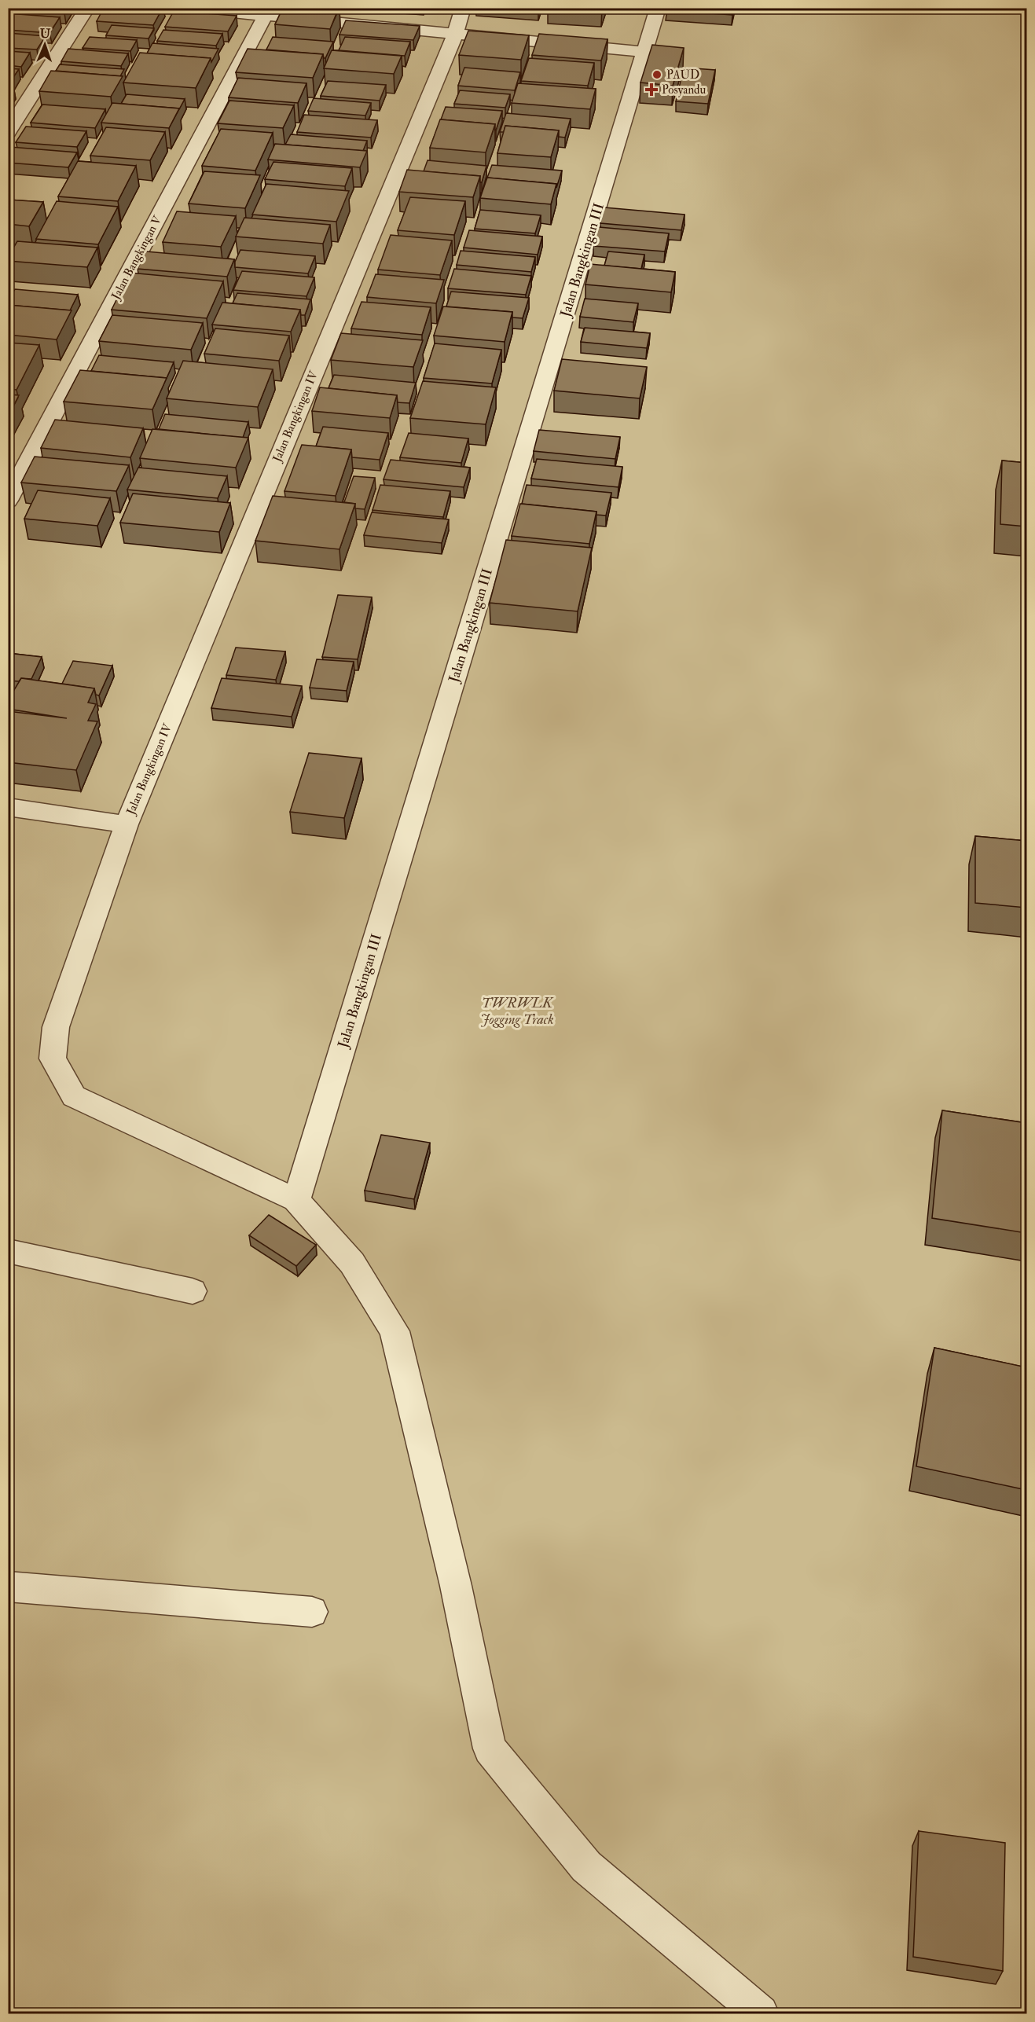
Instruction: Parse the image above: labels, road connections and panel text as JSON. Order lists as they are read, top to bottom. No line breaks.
{"streets":{"street":["Jalan Bangkingan V","Jalan Bangkingan III","Jalan Bangkingan IV"]},"crossings":[["Jalan Bangkingan III","Jalan Bangkingan IV"]],"parks":["TWRWLK Jogging Track"],"places":{"other":["PAUD"],"health":["Posyandu"]},"north":"top"}
